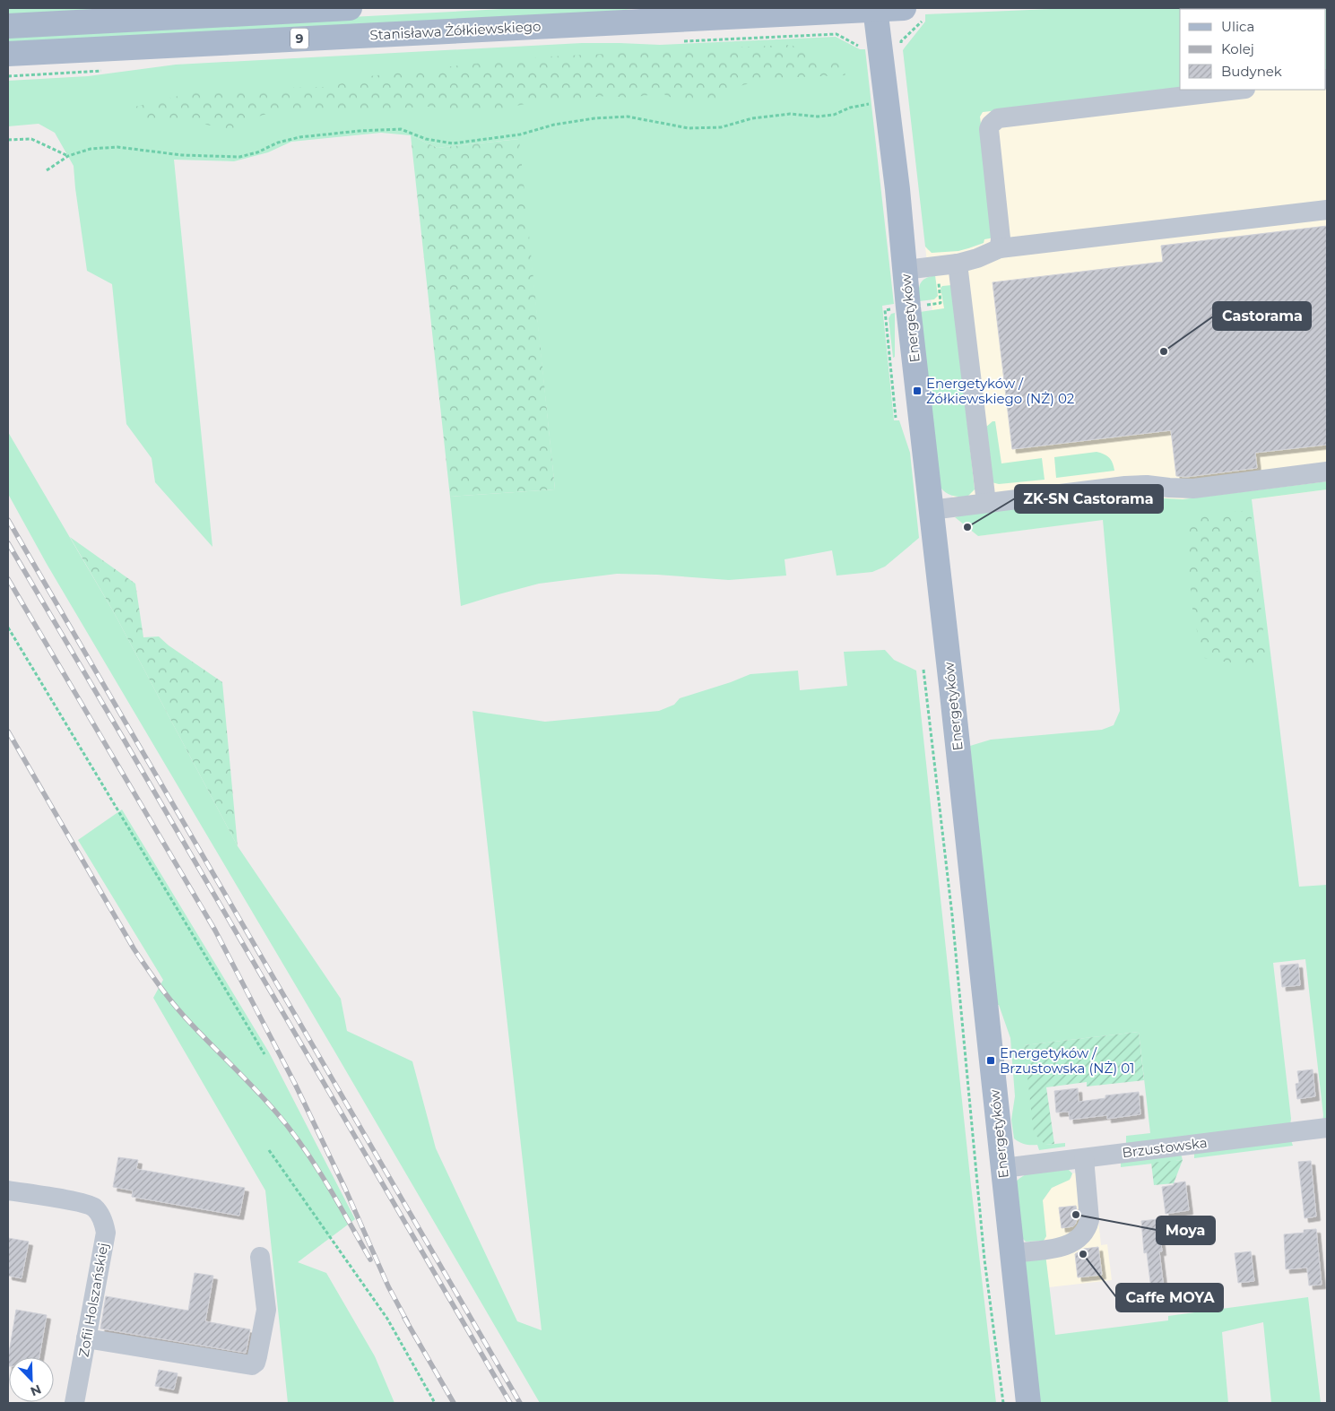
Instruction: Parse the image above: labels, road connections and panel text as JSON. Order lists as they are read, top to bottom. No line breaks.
{"streets":{"main road":["Stanisława Żółkiewskiego","9","Energetyków"],"street":["Brzustowska","Zofii Holszańskiej"]},"crossings":[["Stanisława Żółkiewskiego","Energetyków"],["Energetyków","Brzustowska"]],"places":{"other":["Castorama","ZK-SN Castorama","Moya","Caffe MOYA"],"transit":["Energetyków / Żółkiewskiego (NŻ) 02","Energetyków / Brzustowska (NŻ) 01"]},"legend":["Ulica","Kolej","Budynek"],"north":"bottom right"}
